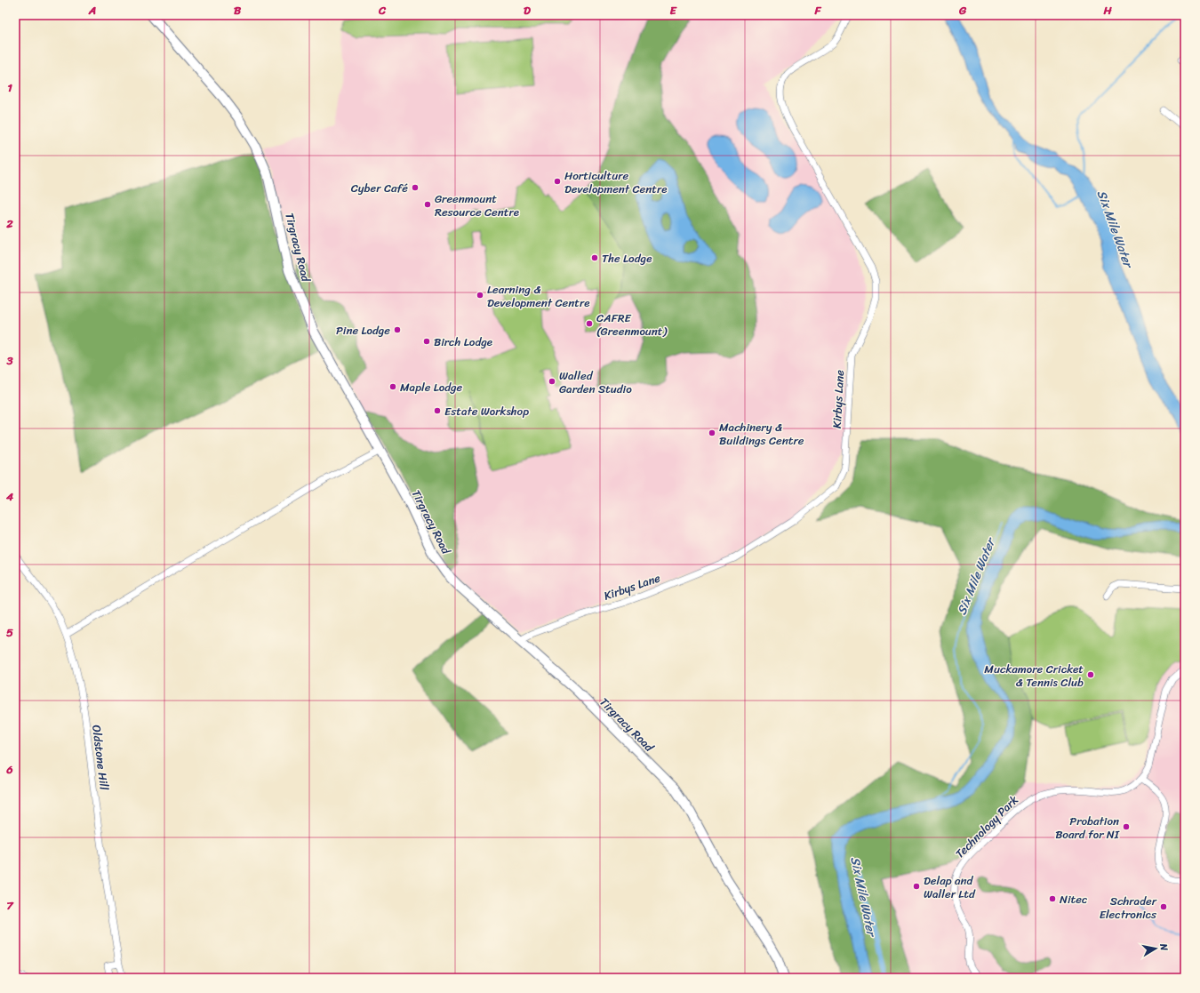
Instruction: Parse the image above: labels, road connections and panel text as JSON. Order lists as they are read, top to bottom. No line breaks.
{"streets":{"street":["Tirgracy Road","Kirbys Lane","Oldstone Hill","Technology Park"]},"crossings":[["Tirgracy Road","Kirbys Lane"]],"water":["Six Mile Water"],"places":["Horticulture Development Centre","Cyber Café","Greenmount Resource Centre","The Lodge","Learning & Development Centre","CAFRE (Greenmount)","Pine Lodge","Birch Lodge","Walled Garden Studio","Maple Lodge","Estate Workshop","Machinery & Buildings Centre","Muckamore Cricket & Tennis Club","Probation Board for NI","Delap and Waller Ltd","Nitec","Schrader Electronics"],"north":"right","grid":{"columns":["A","B","C","D","E","F","G","H"],"rows":["1","2","3","4","5","6","7"]}}
